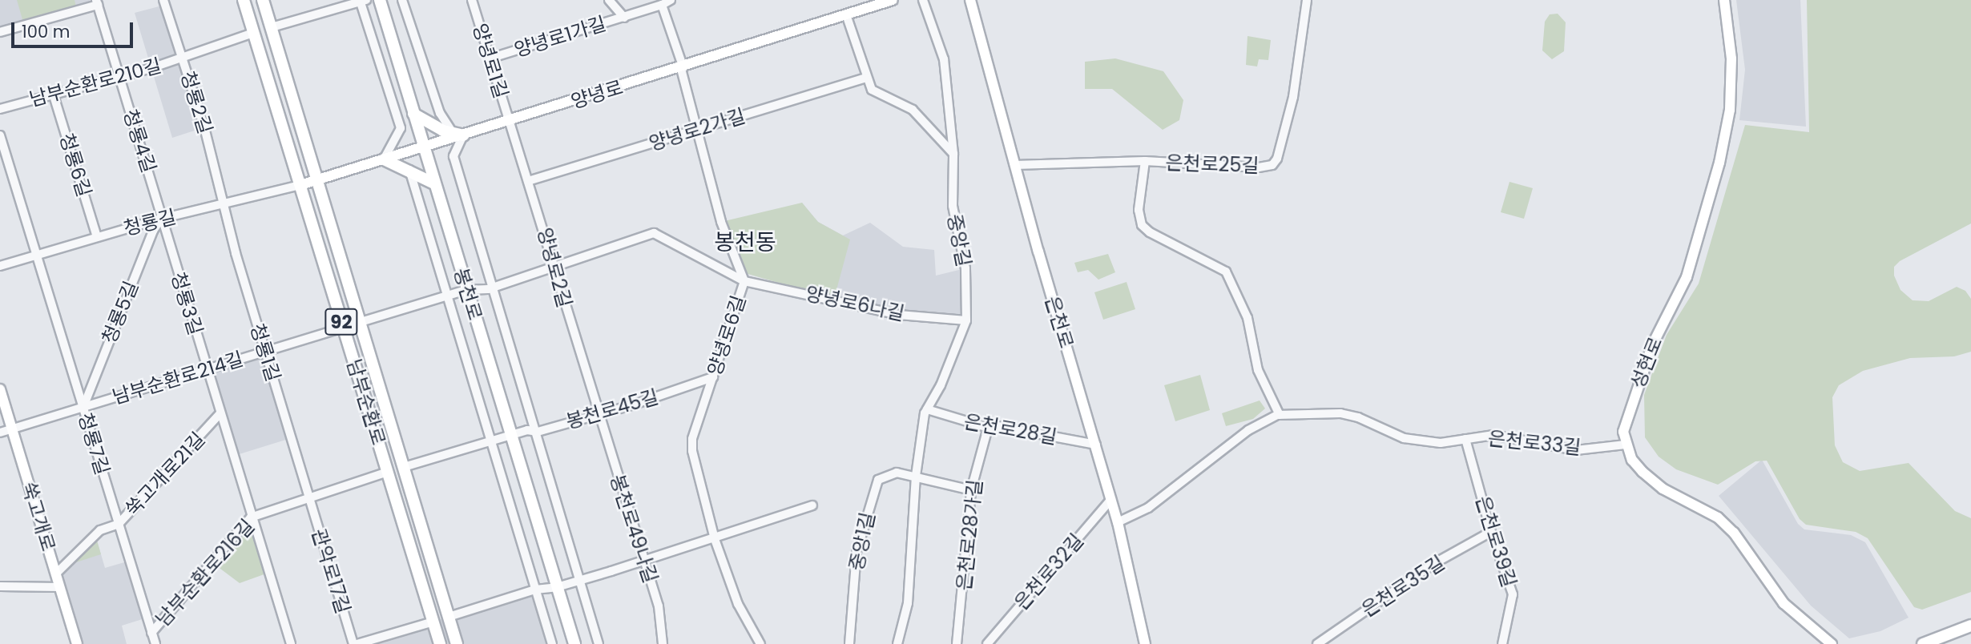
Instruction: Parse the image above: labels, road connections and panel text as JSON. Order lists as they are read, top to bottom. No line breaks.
{"streets":{"main road":["양녕로","봉천로","92","은천로","성현로","남부순환로","쑥고개로"],"street":["양녕로1가길","양녕로1길","남부순환로210길","청룡2길","양녕로2가길","청룡4길","은천로25길","청룡6길","청룡길","중앙길","양녕로2길","청룡3길","양녕로6나길","청룡5길","양녕로6길","청룡1길","남부순환로214길","봉천로45길","은천로28길","은천로33길","청룡7길","쑥고개로21길","봉천로49나길","은천로28가길","중앙1길","은천로39길","관악로17길","은천로32길","남부순환로216길","은천로35길"]},"crossings":[["양녕로1가길","양녕로1길"],["양녕로1가길","양녕로6길"],["양녕로1길","양녕로"],["양녕로1길","양녕로2길"],["남부순환로210길","청룡2길"],["남부순환로210길","청룡4길"],["남부순환로210길","청룡6길"],["남부순환로210길","남부순환로"],["양녕로","청룡길"],["양녕로","양녕로2길"],["양녕로","봉천로"],["양녕로","양녕로6길"],["양녕로","남부순환로"],["청룡2길","청룡길"],["청룡2길","청룡1길"],["양녕로2가길","양녕로2길"],["양녕로2가길","양녕로6길"],["청룡4길","청룡길"],["청룡4길","청룡3길"],["청룡4길","청룡5길"],["은천로25길","은천로"],["청룡6길","청룡길"],["청룡길","청룡3길"],["청룡길","청룡5길"],["청룡길","청룡1길"],["청룡길","남부순환로"],["청룡길","청룡7길"],["중앙길","양녕로6나길"],["중앙길","은천로28길"],["중앙길","중앙1길"],["양녕로2길","양녕로6나길"],["양녕로2길","봉천로45길"],["양녕로2길","봉천로49나길"],["봉천로","양녕로6나길"],["봉천로","남부순환로"],["봉천로","봉천로45길"],["청룡3길","청룡5길"],["청룡3길","남부순환로214길"],["청룡3길","쑥고개로21길"],["청룡3길","남부순환로216길"],["양녕로6나길","양녕로6길"],["청룡5길","남부순환로214길"],["청룡5길","청룡7길"],["은천로","은천로28길"],["은천로","은천로32길"],["양녕로6길","봉천로45길"],["청룡1길","남부순환로214길"],["청룡1길","관악로17길"],["청룡1길","남부순환로216길"],["성현로","은천로33길"],["남부순환로214길","남부순환로"],["남부순환로214길","청룡7길"],["남부순환로214길","쑥고개로"],["남부순환로","봉천로45길"],["남부순환로","남부순환로216길"],["봉천로45길","봉천로49나길"],["은천로28길","은천로28가길"],["은천로33길","은천로39길"],["청룡7길","쑥고개로21길"],["청룡7길","남부순환로216길"],["쑥고개로21길","쑥고개로"],["은천로39길","은천로35길"],["관악로17길","남부순환로216길"]],"districts":["봉천동"],"scale_bar":"100 m"}
